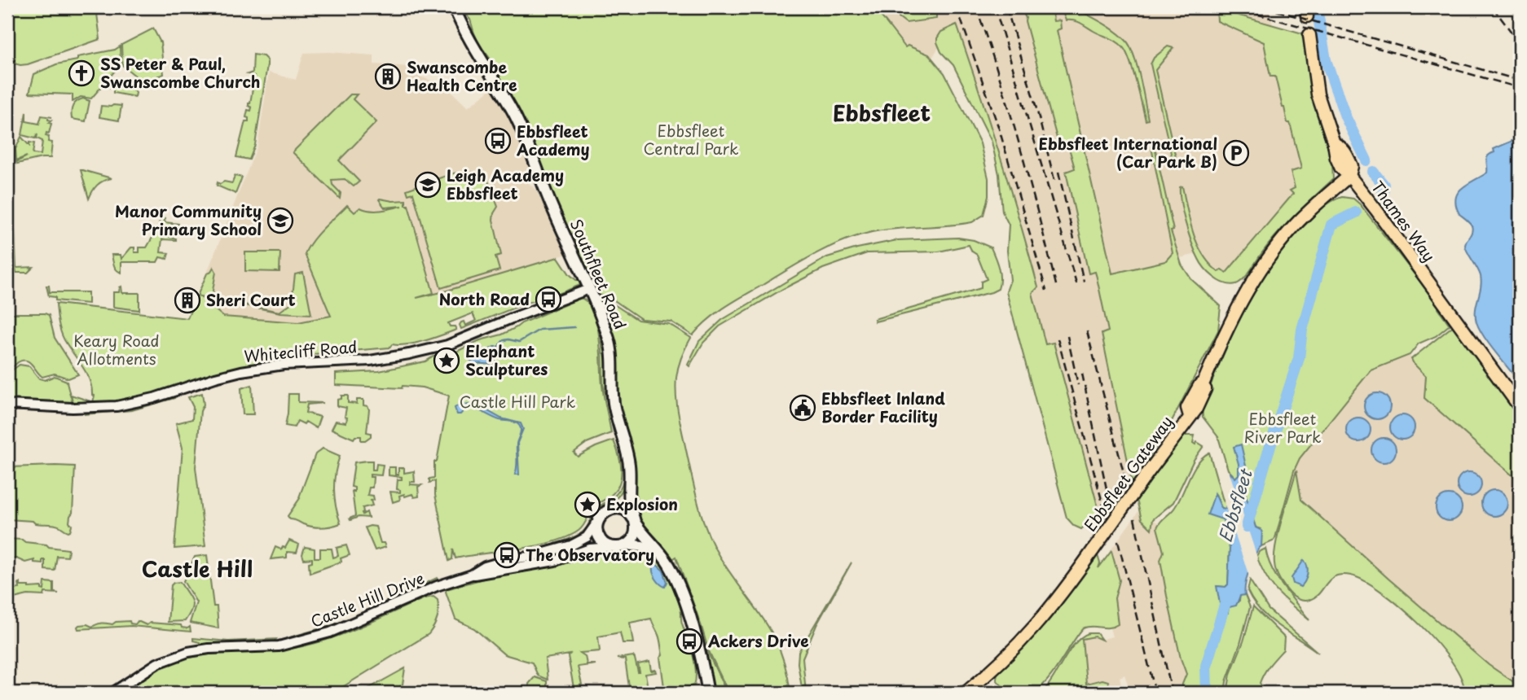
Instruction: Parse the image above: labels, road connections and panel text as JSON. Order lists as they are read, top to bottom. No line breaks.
{"streets":{"main road":["Thames Way","Southfleet Road","Ebbsfleet Gateway"],"street":["Whitecliff Road","Castle Hill Drive"]},"crossings":[["Thames Way","Ebbsfleet Gateway"],["Southfleet Road","Whitecliff Road"],["Southfleet Road","Castle Hill Drive"]],"districts":["Ebbsfleet","Castle Hill"],"water":["Ebbsfleet"],"parks":["Ebbsfleet Central Park","Keary Road Allotments","Castle Hill Park","Ebbsfleet River Park"],"places":{"church":["SS Peter & Paul, Swanscombe Church"],"building":["Swanscombe Health Centre","Sheri Court"],"bus stop":["Ebbsfleet Academy","North Road","The Observatory","Ackers Drive"],"parking":["Ebbsfleet International (Car Park B)"],"school or university":["Leigh Academy Ebbsfleet","Manor Community Primary School"],"place":["Elephant Sculptures","Explosion"],"public building":["Ebbsfleet Inland Border Facility"]}}
